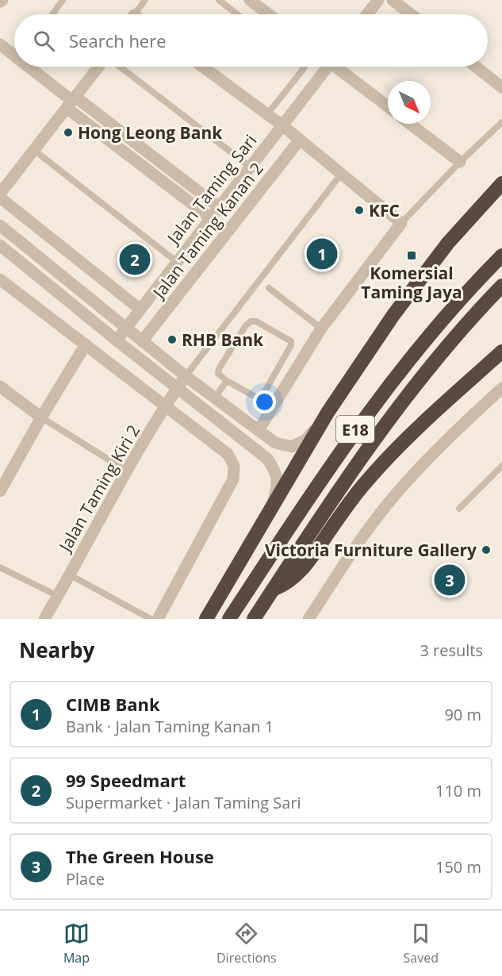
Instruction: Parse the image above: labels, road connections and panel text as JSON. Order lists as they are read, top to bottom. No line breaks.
{"streets":{"highway":["E18"],"street":["Jalan Taming Sari","Jalan Taming Kanan 2","Jalan Taming Kiri 2"]},"places":{"other":["Hong Leong Bank","KFC","RHB Bank","Victoria Furniture Gallery"],"transit":["Komersial Taming Jaya"]},"north":"bottom right","page":{"search":"Search here","pins":["1","2","3"],"heading":["Nearby","3 results"],"list":[{"mark":"1","name":"CIMB Bank","note":"Bank · Jalan Taming Kanan 1","value":"90 m"},{"mark":"2","name":"99 Speedmart","note":"Supermarket · Jalan Taming Sari","value":"110 m"},{"mark":"3","name":"The Green House","note":"Place","value":"150 m"}],"nav":["Map","Directions","Saved"]}}
